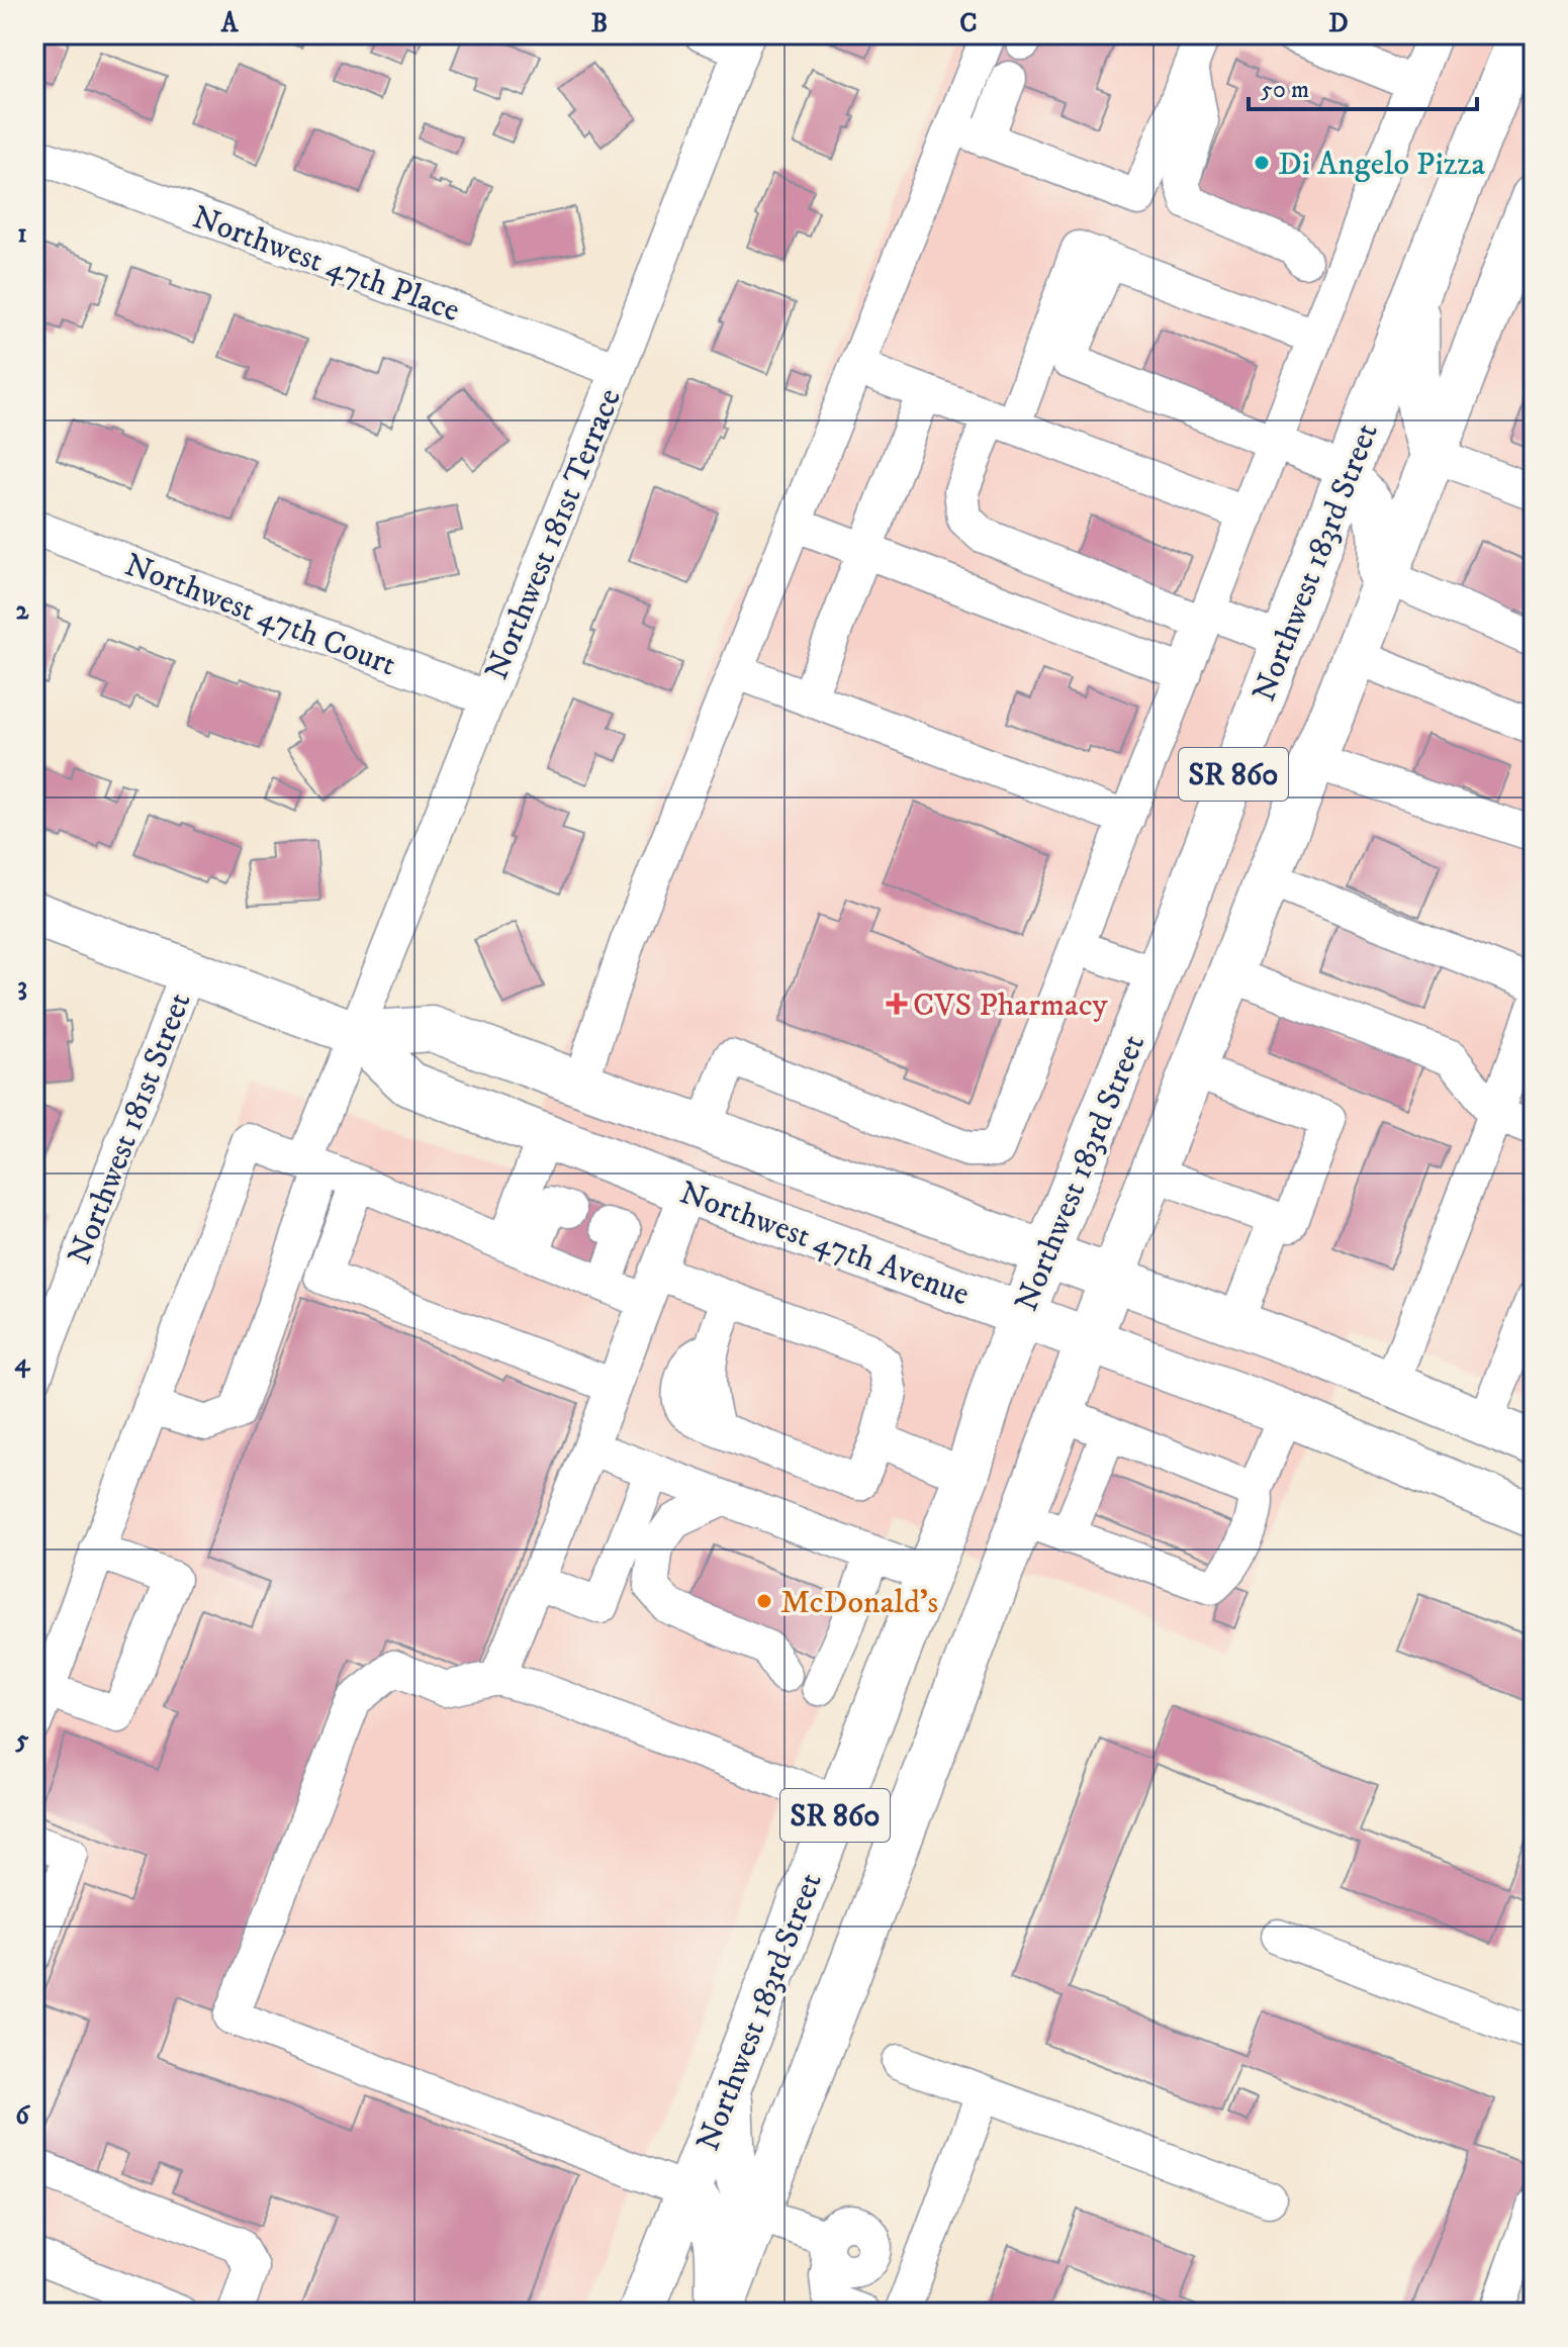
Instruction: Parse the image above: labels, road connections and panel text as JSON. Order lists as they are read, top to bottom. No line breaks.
{"streets":{"main road":["Northwest 183rd Street","SR 860","Northwest 47th Avenue"],"street":["Northwest 47th Place","Northwest 181st Terrace","Northwest 47th Court","Northwest 181st Street"]},"crossings":[["Northwest 47th Place","Northwest 181st Terrace"],["Northwest 181st Terrace","Northwest 47th Court"],["Northwest 181st Terrace","Northwest 47th Avenue"],["Northwest 183rd Street","Northwest 47th Avenue"],["Northwest 181st Street","Northwest 47th Avenue"]],"places":{"other":["Di Angelo Pizza","McDonald's"],"health":["CVS Pharmacy"]},"scale_bar":"50 m","grid":{"columns":["A","B","C","D"],"rows":["1","2","3","4","5","6"]}}
